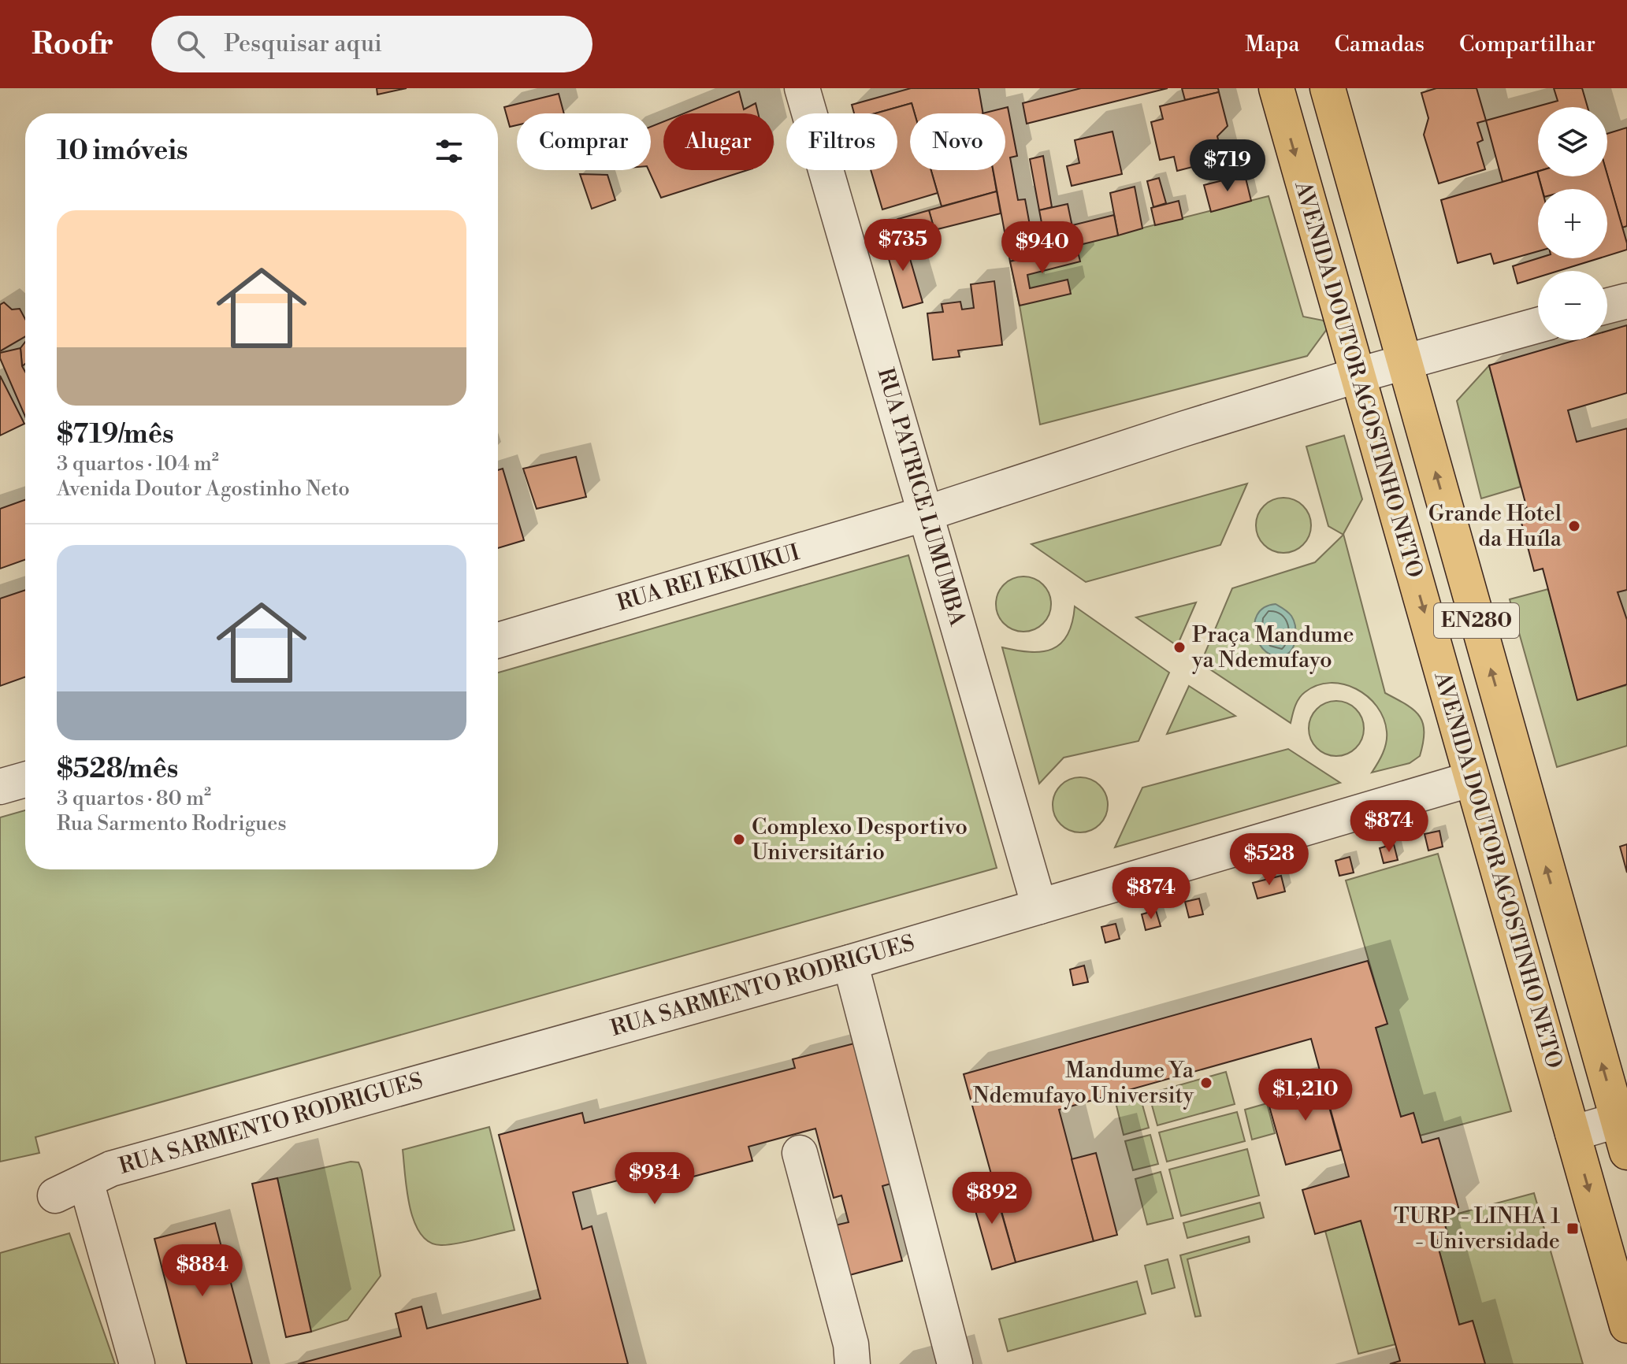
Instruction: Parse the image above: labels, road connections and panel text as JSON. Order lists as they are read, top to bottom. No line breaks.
{"streets":{"main road":["AVENIDA DOUTOR AGOSTINHO NETO","EN280"],"street":["RUA PATRICE LUMUMBA","RUA REI EKUIKUI","RUA SARMENTO RODRIGUES"]},"crossings":[["AVENIDA DOUTOR AGOSTINHO NETO","RUA REI EKUIKUI"],["AVENIDA DOUTOR AGOSTINHO NETO","RUA SARMENTO RODRIGUES"],["RUA PATRICE LUMUMBA","RUA REI EKUIKUI"],["RUA PATRICE LUMUMBA","RUA SARMENTO RODRIGUES"],["RUA REI EKUIKUI","EN280"]],"places":{"other":["Grande Hotel da Huíla","Praça Mandume ya Ndemufayo","Complexo Desportivo Universitário","Mandume Ya Ndemufayo University"],"transit":["TURP - LINHA 1 - Universidade"]},"page":{"header":"Roofr","search":"Pesquisar aqui","nav":["Mapa","Camadas","Compartilhar"],"map_buttons":["+","−"],"chip":["Comprar","Alugar","Filtros","Novo"],"heading":"10 imóveis","price":["$719","$735","$940","$874","$528","$874","$1,210","$934","$892","$884"],"list":[{"name":"$719/mês","note":"3 quartos · 104 m² · Avenida Doutor Agostinho Neto"},{"name":"$528/mês","note":"3 quartos · 80 m² · Rua Sarmento Rodrigues"}]}}
